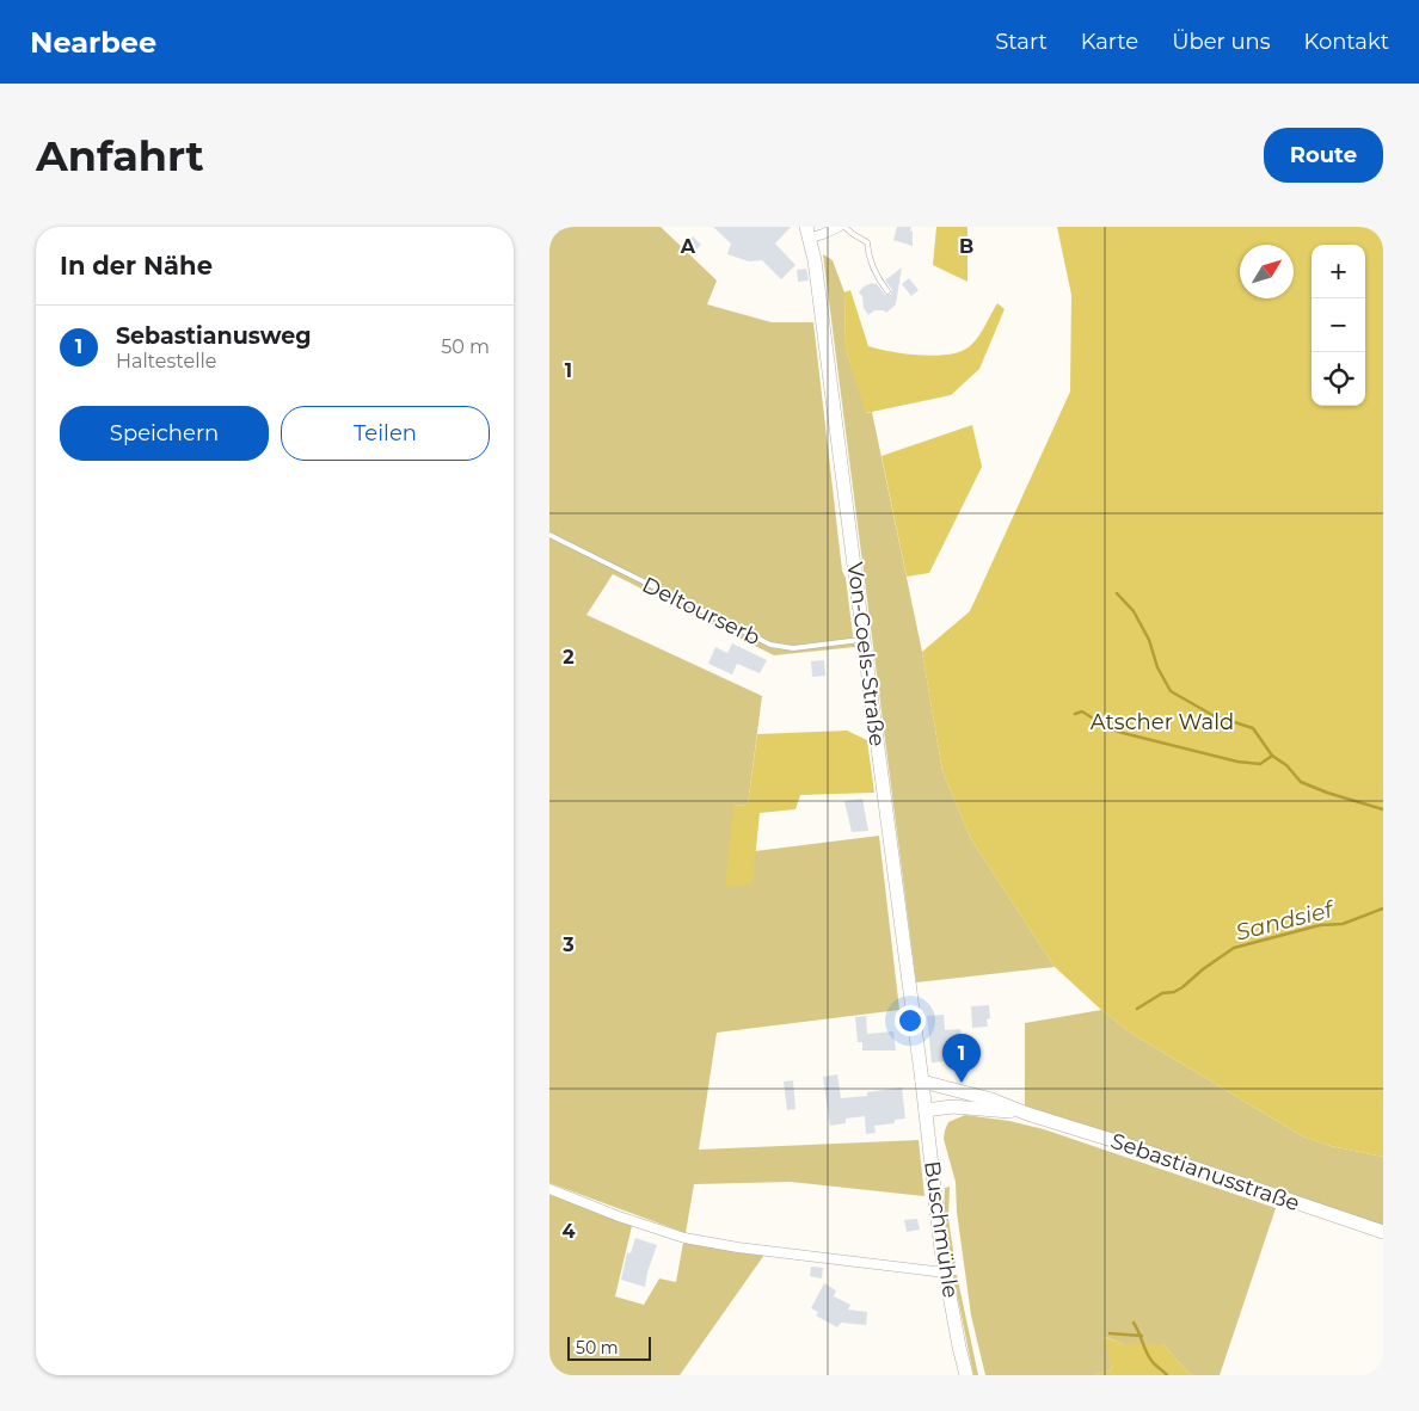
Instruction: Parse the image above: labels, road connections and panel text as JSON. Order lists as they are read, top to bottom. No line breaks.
{"streets":{"main road":["Von-Coels-Straße","Sebastianusstraße","Buschmühle"],"lane":["Deltourserb"]},"crossings":[["Deltourserb","Von-Coels-Straße"],["Von-Coels-Straße","Sebastianusstraße"],["Von-Coels-Straße","Buschmühle"],["Sebastianusstraße","Buschmühle"]],"water":["Sandsief"],"parks":["Atscher Wald"],"scale_bar":"50 m","north":"top right","page":{"header":"Nearbee","nav":["Start","Karte","Über uns","Kontakt"],"buttons":["Route",["Speichern","Teilen"]],"title":"Anfahrt","heading":"In der Nähe","map_buttons":["+","−"],"list":[{"mark":"1","name":"Sebastianusweg","note":"Haltestelle","value":"50 m"}],"pins":"1","scale":"50 m"},"grid":{"columns":["A","B"],"rows":["1","2","3","4"]}}
